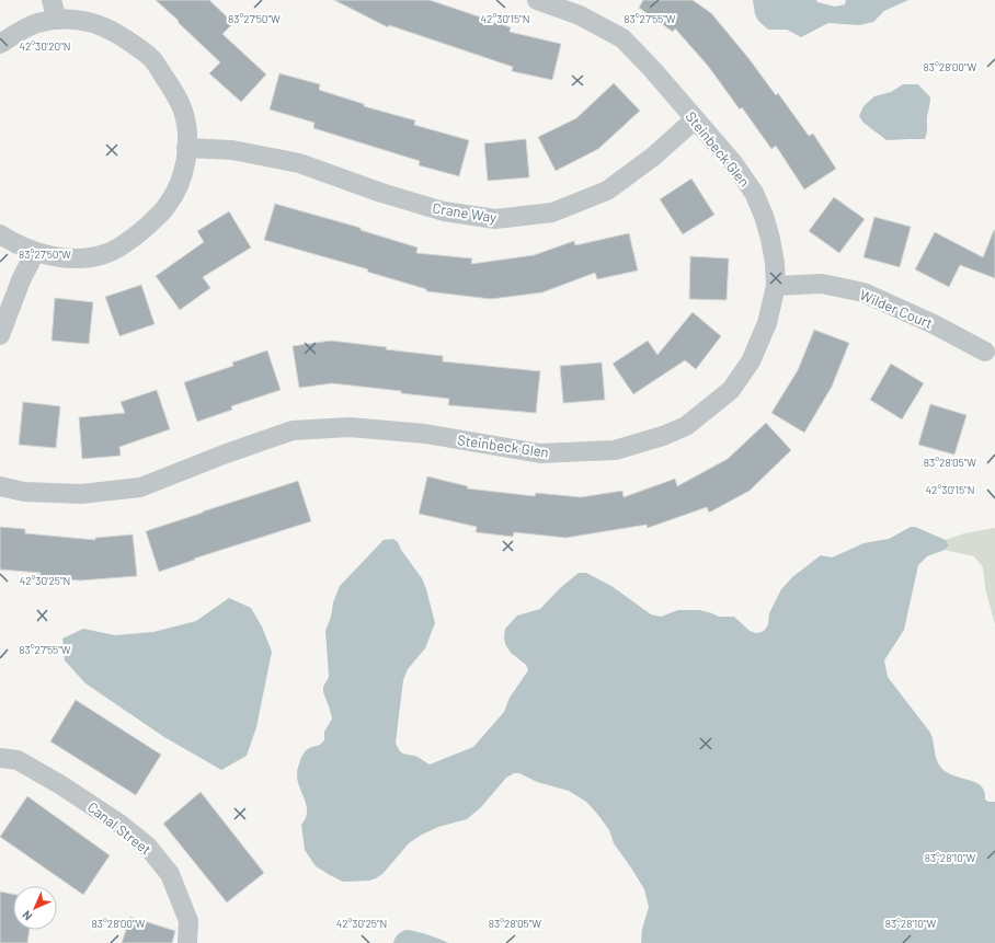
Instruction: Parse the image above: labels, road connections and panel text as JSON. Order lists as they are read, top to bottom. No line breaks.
{"streets":{"street":["Steinbeck Glen","Crane Way","Wilder Court","Canal Street"]},"crossings":[["Steinbeck Glen","Crane Way"],["Steinbeck Glen","Wilder Court"]],"north":"bottom left","coordinates":["83°27'50\"W","42°30'15\"N","83°27'55\"W","42°30'20\"N","83°28'00\"W","83°28'05\"W","42°30'25\"N","83°28'10\"W"]}
